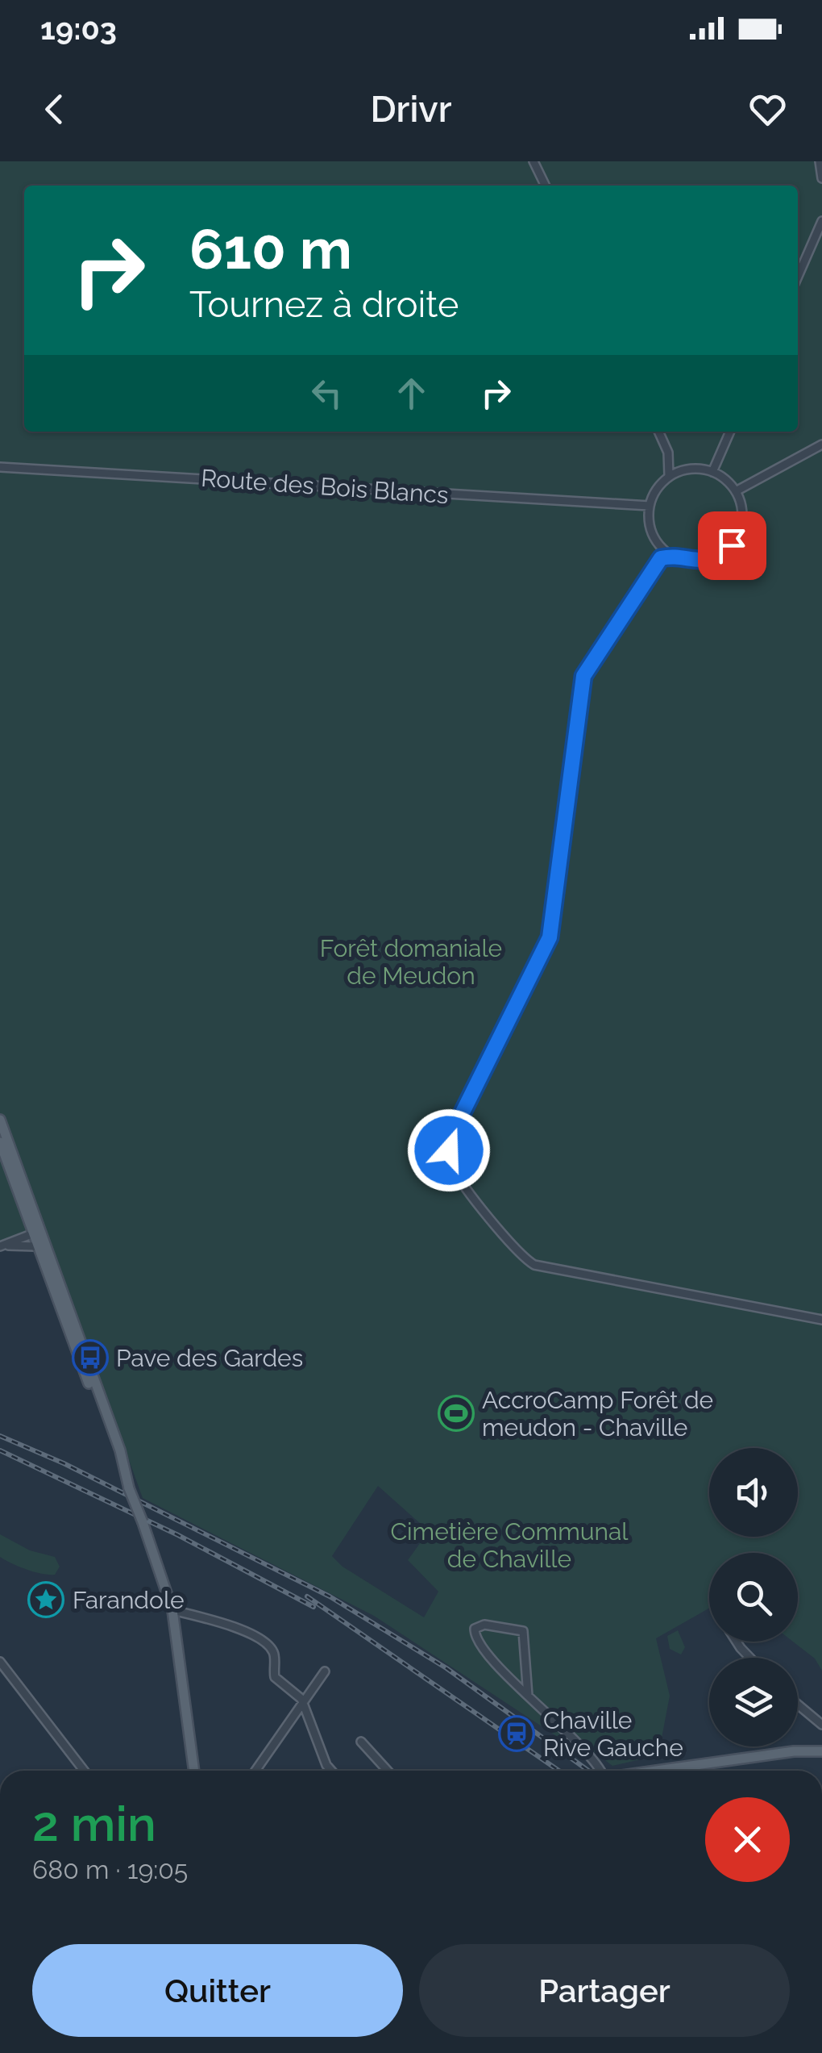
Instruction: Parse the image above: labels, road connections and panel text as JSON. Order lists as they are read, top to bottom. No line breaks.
{"streets":{"street":["Route des Bois Blancs"]},"parks":["Forêt domaniale de Meudon","Cimetière Communal de Chaville"],"places":{"bus stop":["Pave des Gardes"],"sports":["AccroCamp Forêt de meudon - Chaville"],"place":["Farandole"],"station":["Chaville Rive Gauche"]},"page":{"status":"19:03","header":"Drivr","turn":["610 m","Tournez à droite"],"heading":["2 min","680 m · 19:05"],"buttons":["Quitter","Partager"]}}
